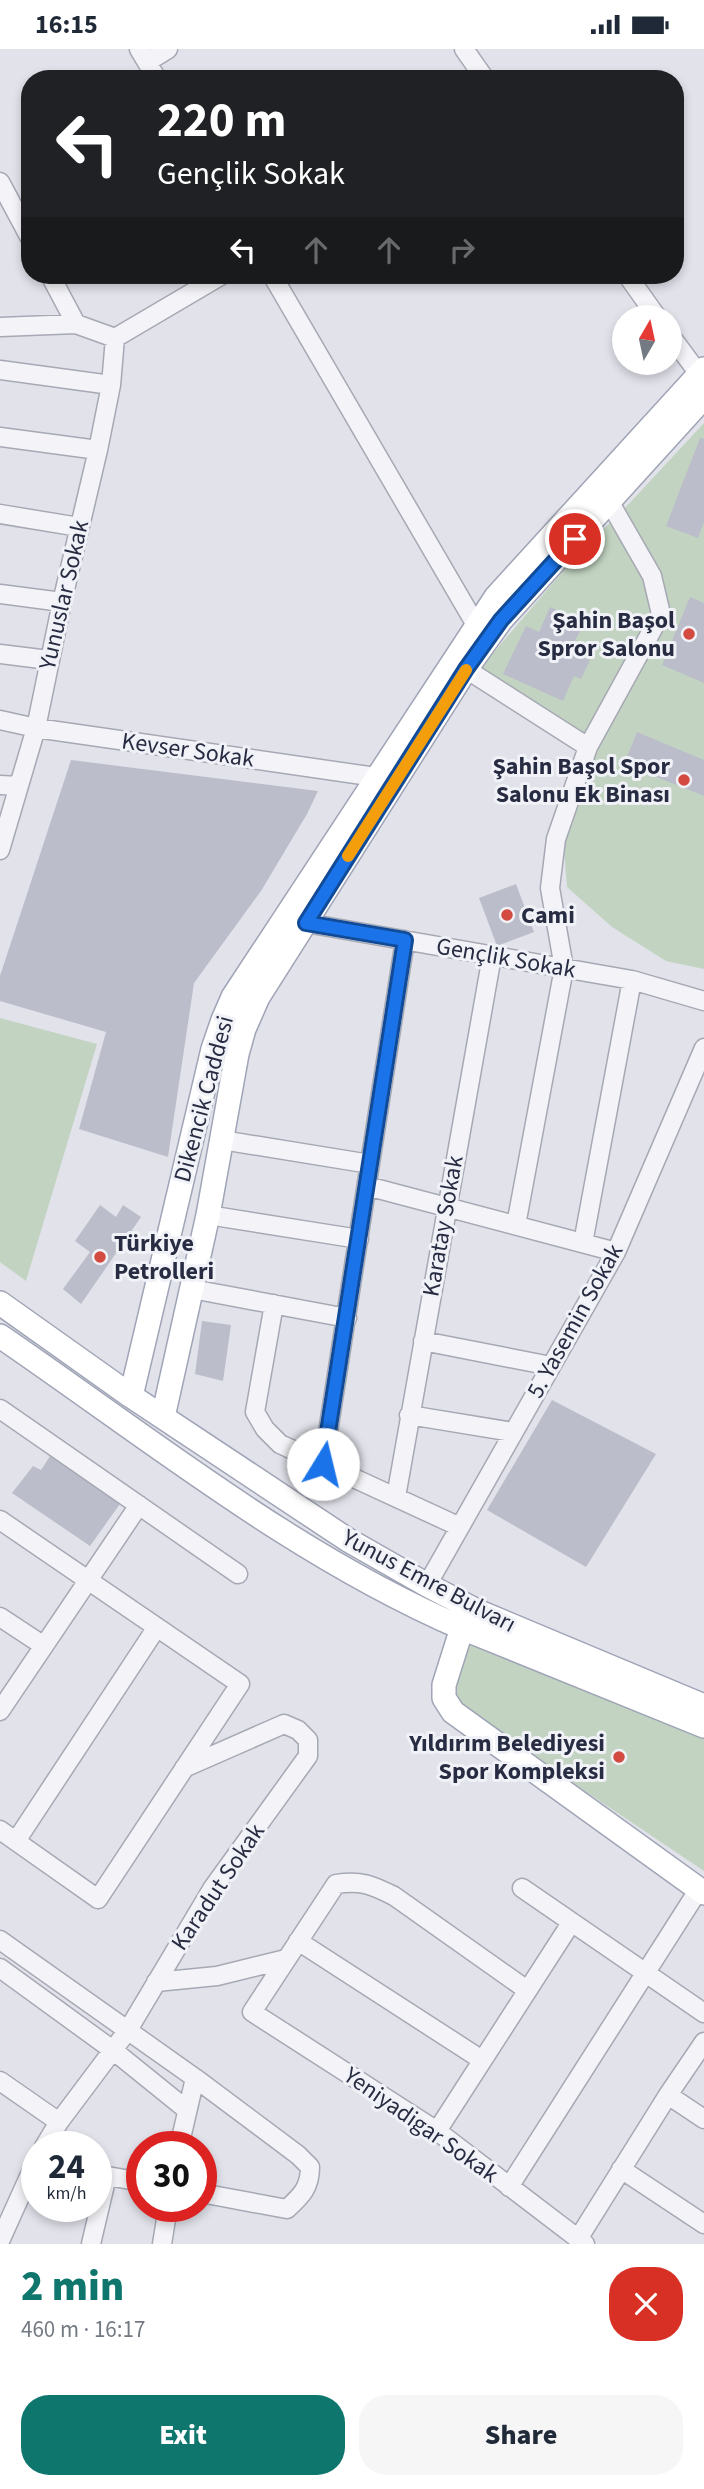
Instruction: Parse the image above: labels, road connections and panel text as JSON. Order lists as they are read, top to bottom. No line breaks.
{"streets":{"main road":["Dikencik Caddesi","Yunus Emre Bulvarı"],"street":["Yunuslar Sokak","Kevser Sokak","Gençlik Sokak","Karatay Sokak","5. Yasemin Sokak","Karadut Sokak","Yeniyadigar Sokak"]},"crossings":[["Yunuslar Sokak","Kevser Sokak"],["Kevser Sokak","Dikencik Caddesi"],["Gençlik Sokak","Dikencik Caddesi"],["Gençlik Sokak","Karatay Sokak"],["Dikencik Caddesi","Yunus Emre Bulvarı"],["5. Yasemin Sokak","Yunus Emre Bulvarı"]],"places":["Şahin Başol Spror Salonu","Şahin Başol Spor Salonu Ek Binası","Cami","Türkiye Petrolleri","Yıldırım Belediyesi Spor Kompleksi"],"north":"top","page":{"status":"16:15","turn":["220 m","Gençlik Sokak"],"speed":"24 km/h","limit":"30","heading":["2 min","460 m · 16:17"],"buttons":["Exit","Share"]}}
